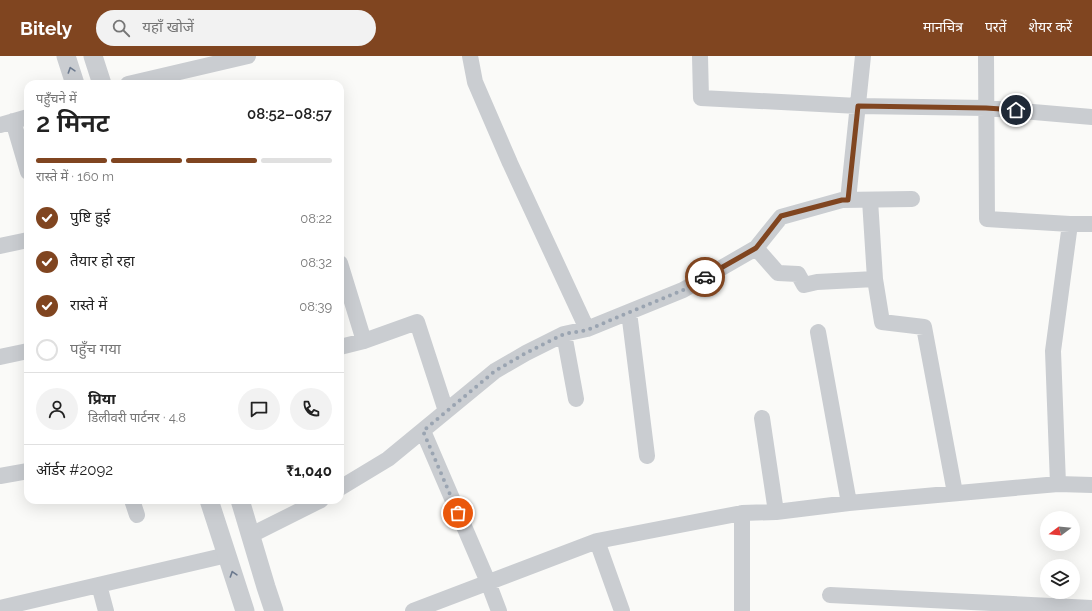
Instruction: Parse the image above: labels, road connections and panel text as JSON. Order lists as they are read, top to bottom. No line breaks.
{"north":"left","page":{"header":"Bitely","search":"यहाँ खोजें","nav":["मानचित्र","परतें","शेयर करें"],"heading":["2 मिनट","पहुँचने में","08:52–08:57"],"panel":["प्रिया","डिलीवरी पार्टनर · 4.8","ऑर्डर #2092","₹1,040"],"bar":"रास्ते में · 160 m","list":[["पुष्टि हुई","08:22"],["तैयार हो रहा","08:32"],["रास्ते में","08:39"],"पहुँच गया"]}}
